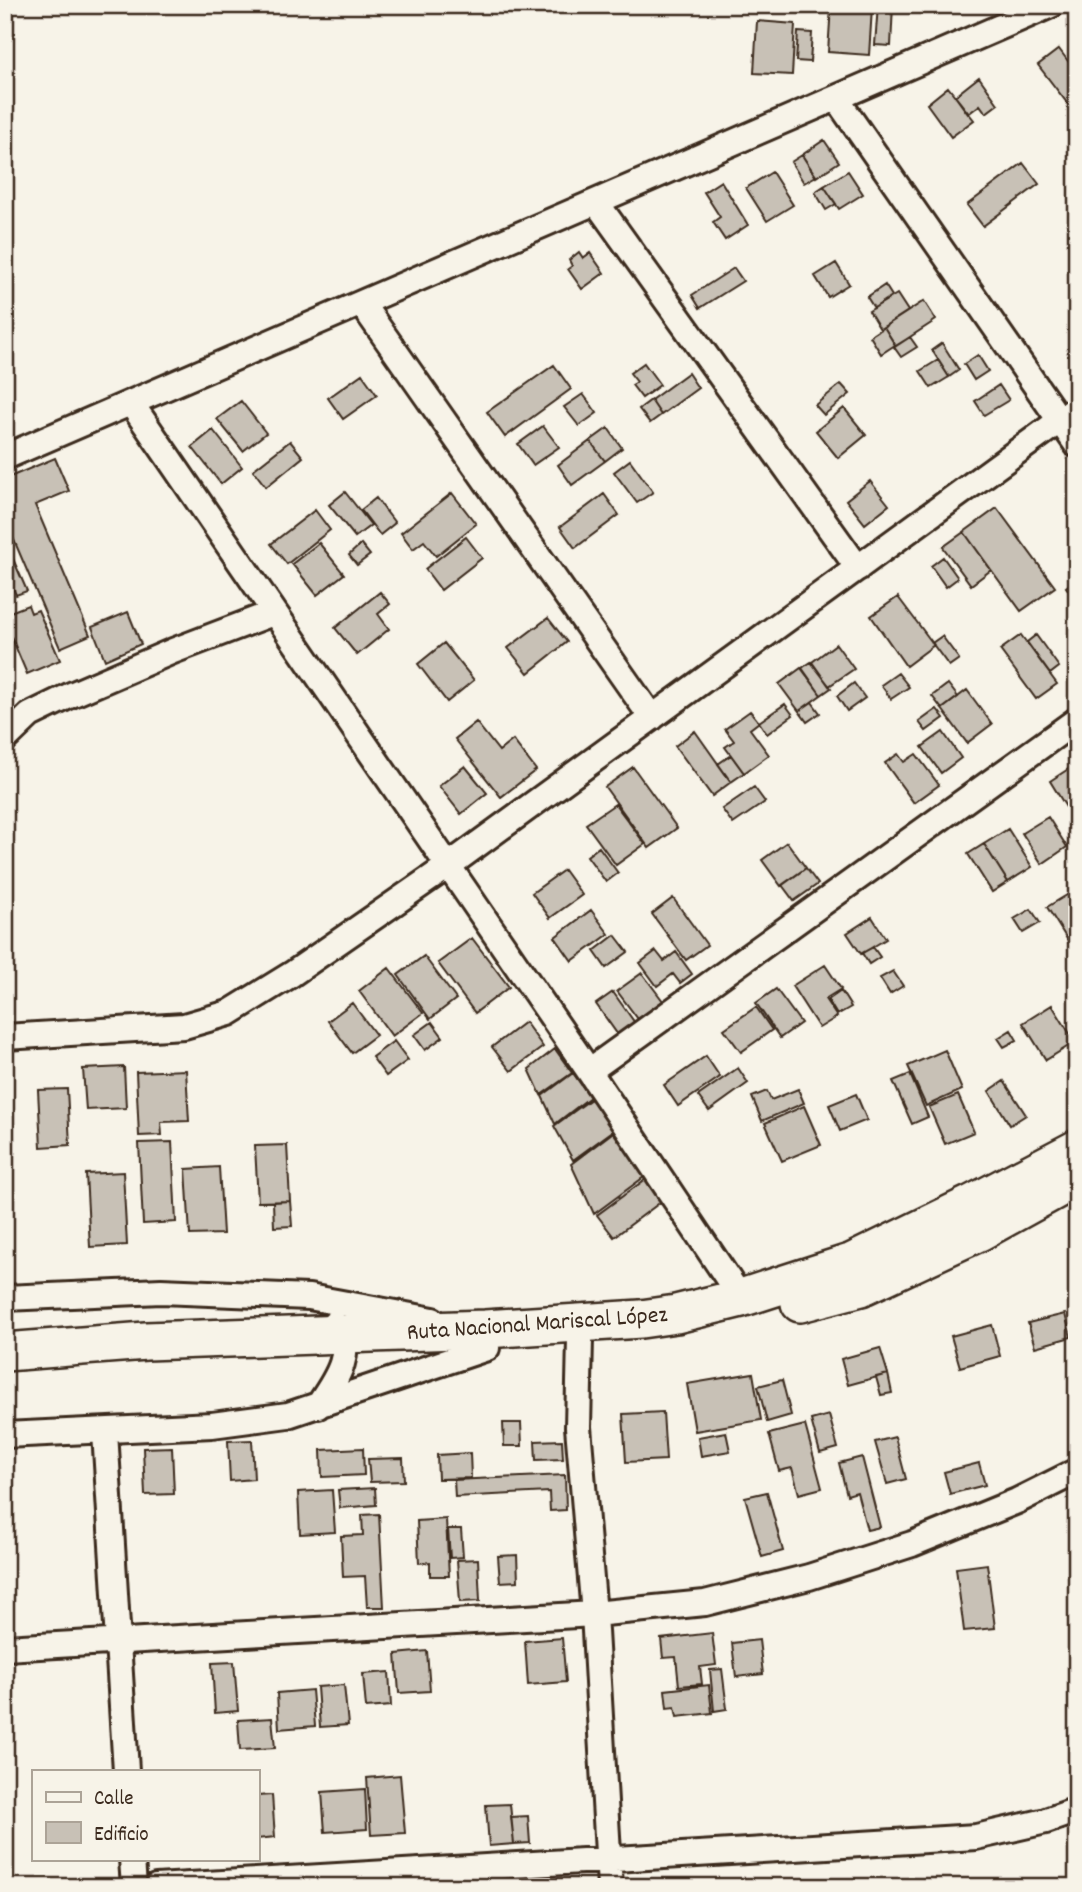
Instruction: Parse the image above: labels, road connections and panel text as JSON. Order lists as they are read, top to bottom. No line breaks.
{"streets":{"highway":["Ruta Nacional Mariscal López"]},"legend":["Calle","Edificio"]}
